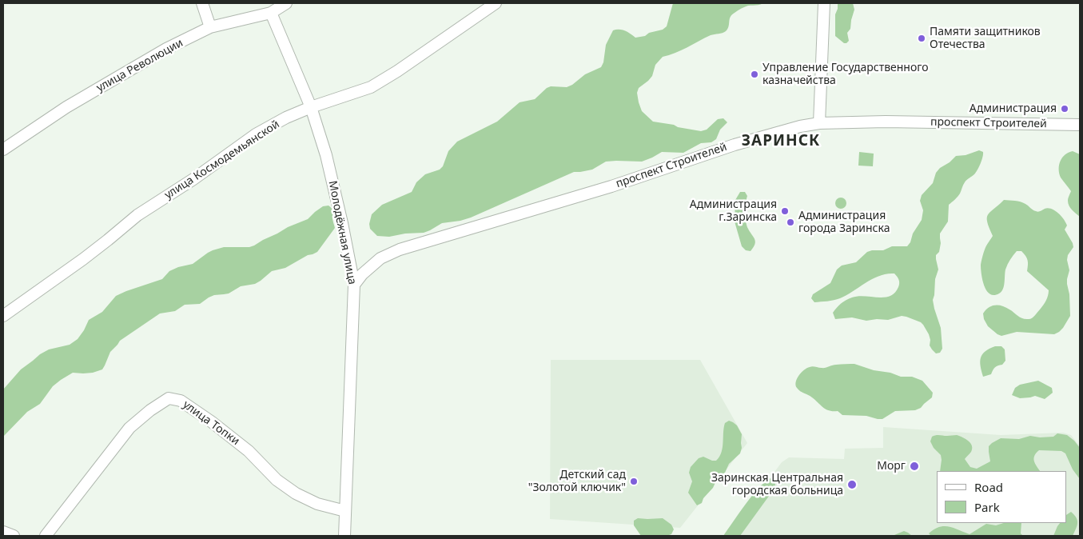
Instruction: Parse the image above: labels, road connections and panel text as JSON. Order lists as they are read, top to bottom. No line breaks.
{"streets":{"street":["улица Революции","проспект Строителей","улица Космодемьянской","Молодёжная улица","улица Топки"]},"crossings":[["улица Революции","Молодёжная улица"],["проспект Строителей","Молодёжная улица"],["улица Космодемьянской","Молодёжная улица"],["Молодёжная улица","улица Топки"]],"districts":["ЗАРИНСК"],"places":["Памяти защитников Отечества","Управление Государственного казначейства","Администрация","Администрация г.Заринска","Администрация города Заринска","Морг","Детский сад \"Золотой ключик\"","Заринская Центральная городская больница"],"legend":["Road","Park"]}
